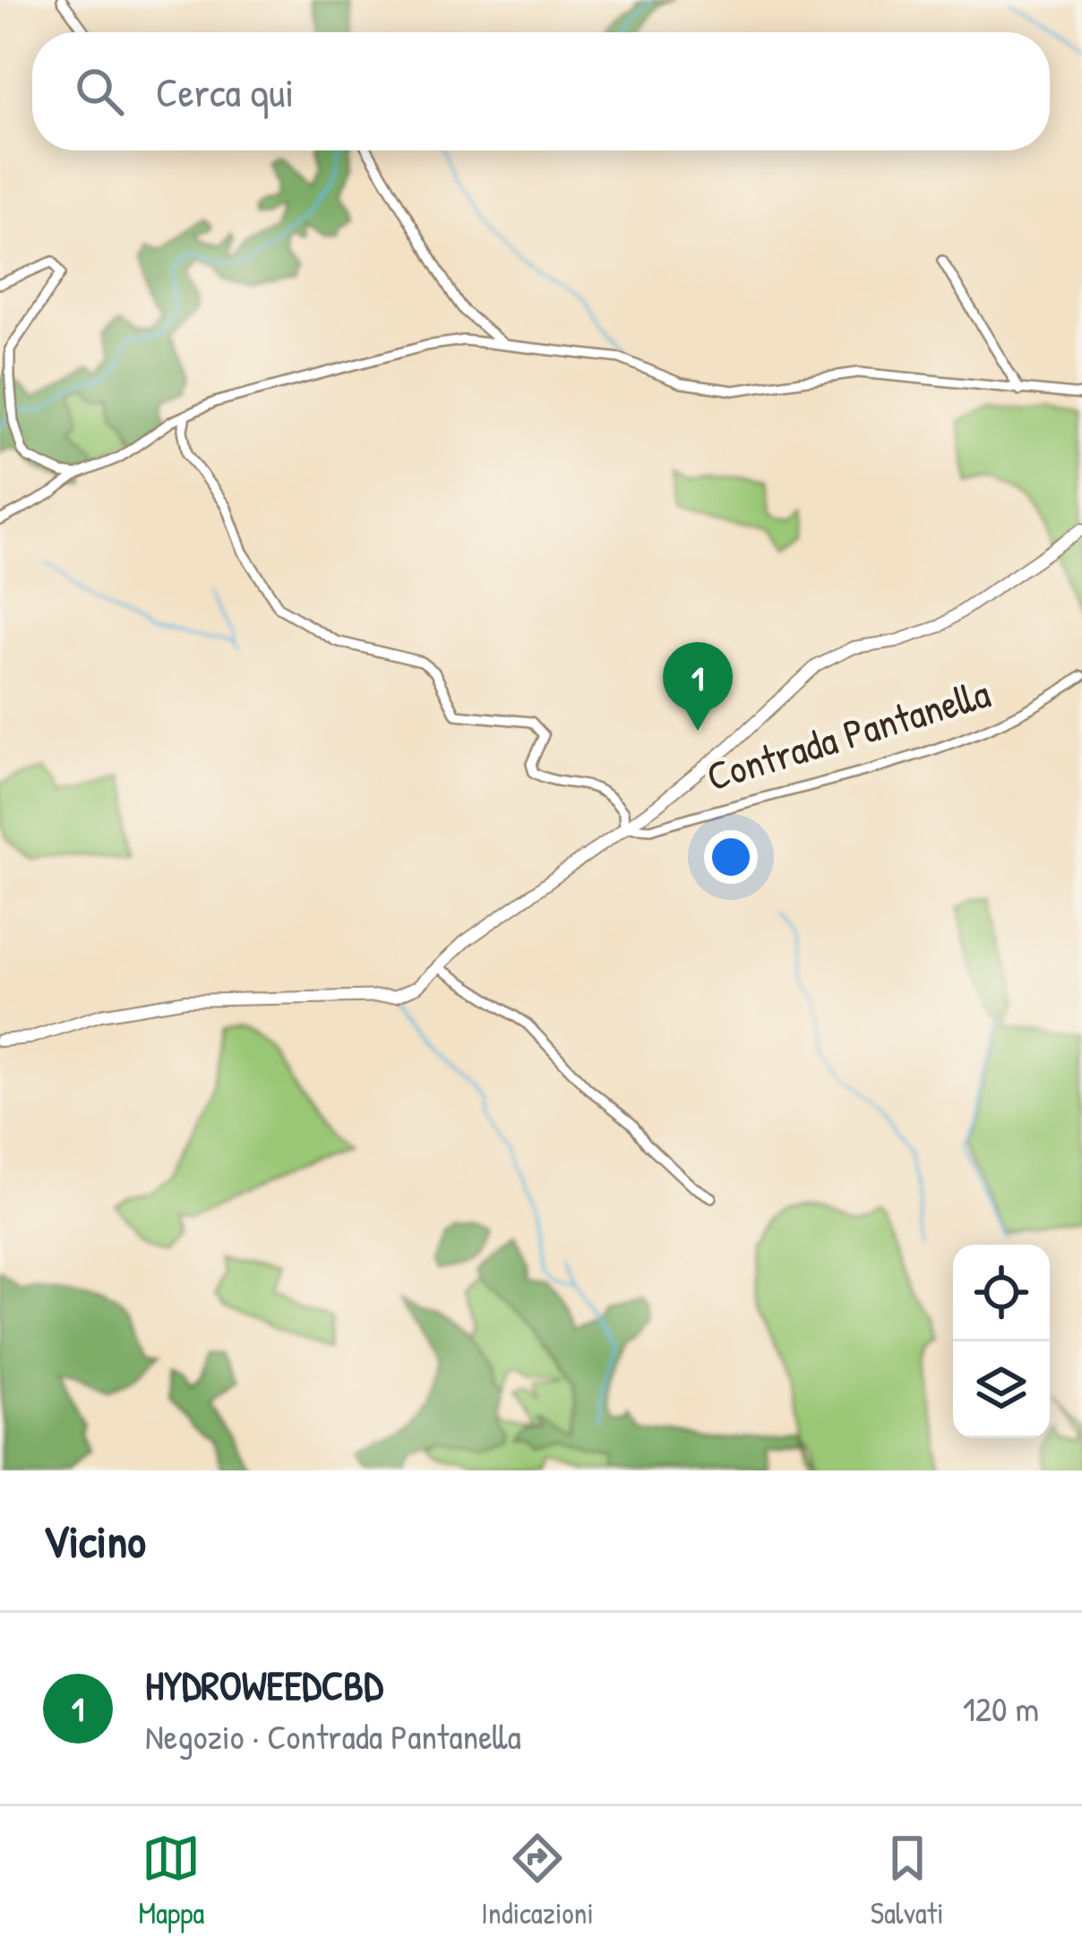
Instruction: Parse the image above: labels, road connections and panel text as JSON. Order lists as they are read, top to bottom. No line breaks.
{"streets":{"street":["Contrada Pantanella"]},"page":{"search":"Cerca qui","pins":"1","heading":"Vicino","list":[{"mark":"1","name":"HYDROWEEDCBD","note":"Negozio · Contrada Pantanella","value":"120 m"}],"nav":["Mappa","Indicazioni","Salvati"]}}
